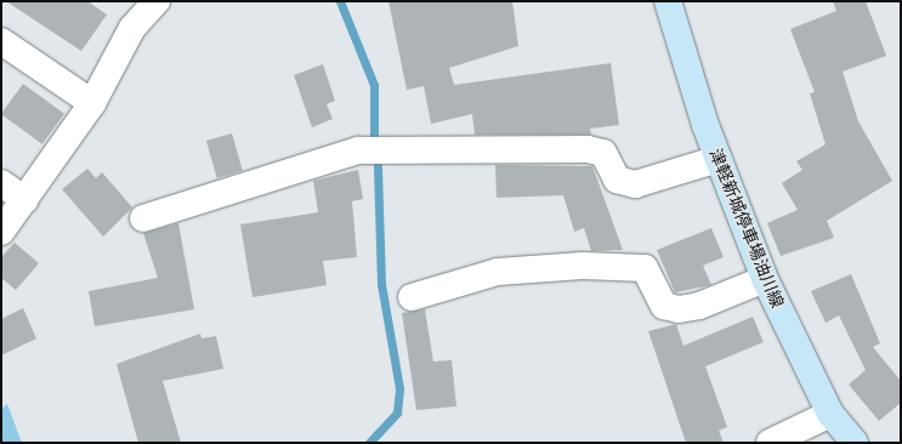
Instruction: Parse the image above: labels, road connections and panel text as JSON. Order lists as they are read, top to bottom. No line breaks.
{"streets":{"main road":["津軽新城停車場油川線"]}}
